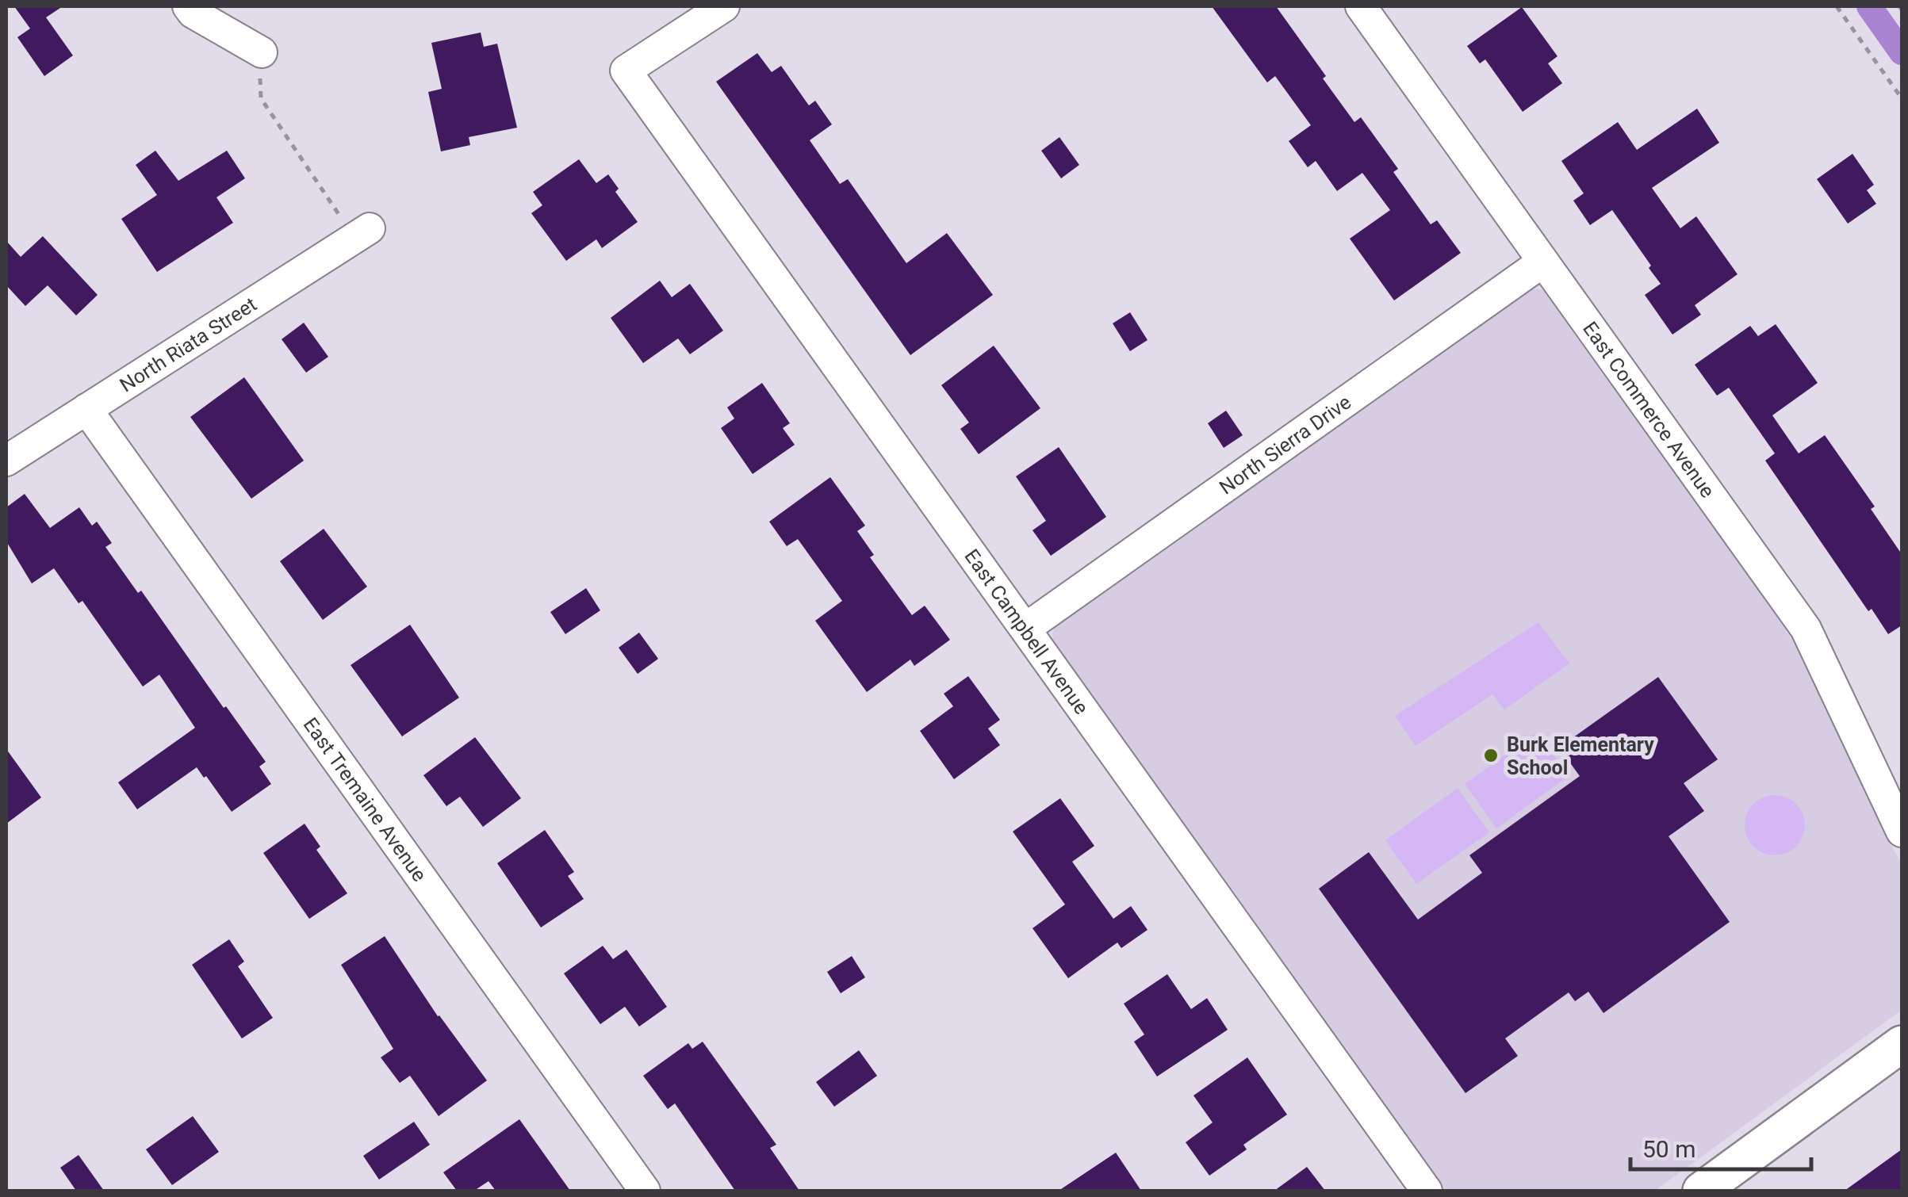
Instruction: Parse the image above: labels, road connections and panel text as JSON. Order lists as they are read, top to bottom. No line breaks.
{"streets":{"street":["North Riata Street","East Commerce Avenue","North Sierra Drive","East Campbell Avenue","East Tremaine Avenue"]},"crossings":[["North Riata Street","East Tremaine Avenue"],["East Commerce Avenue","North Sierra Drive"],["North Sierra Drive","East Campbell Avenue"]],"places":["Burk Elementary School"],"scale_bar":"50 m"}
